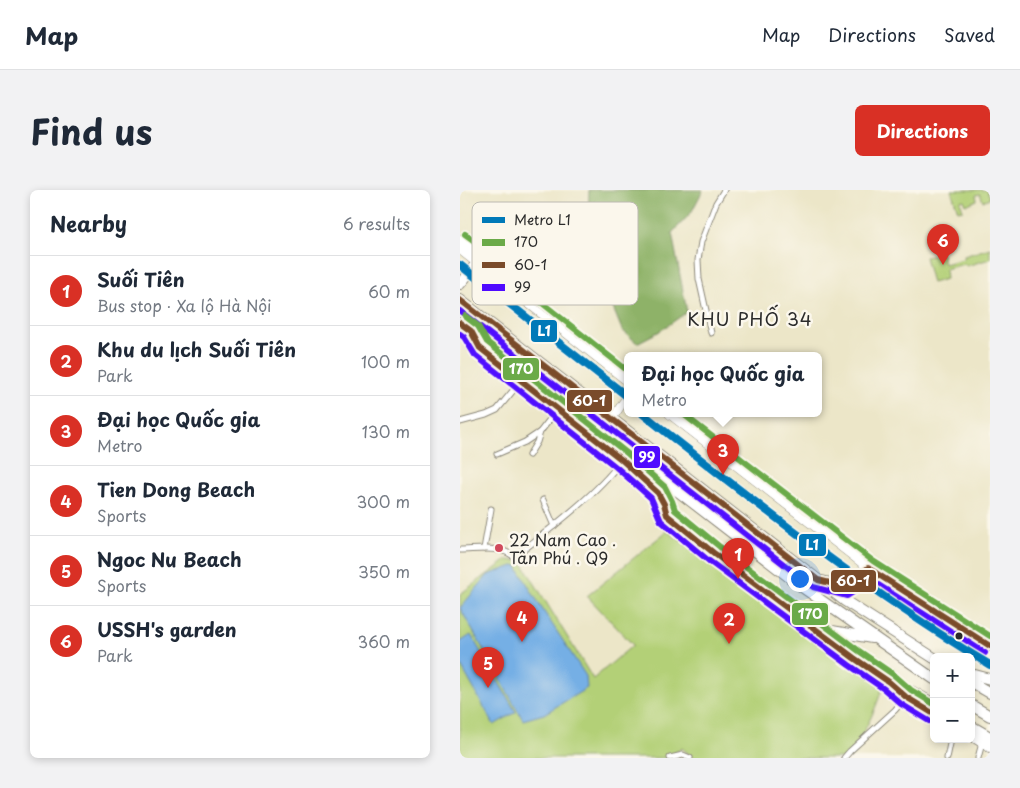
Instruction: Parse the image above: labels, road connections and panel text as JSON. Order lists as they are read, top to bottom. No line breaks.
{"districts":["KHU PHỐ 34"],"places":["22 Nam Cao . Tân Phú . Q9"],"lines":["transit line 170","metro line L1","transit line 60-1","transit line 99"],"legend":["Metro L1","170","60-1","99"],"page":{"header":"Map","nav":["Map","Directions","Saved"],"title":"Find us","buttons":"Directions","heading":["Nearby","6 results"],"pins":["6","3","1","4","2","5"],"list":[{"mark":"1","name":"Suối Tiên","note":"Bus stop · Xa lộ Hà Nội","value":"60 m"},{"mark":"2","name":"Khu du lịch Suối Tiên","note":"Park","value":"100 m"},{"mark":"3","name":"Đại học Quốc gia","note":"Metro","value":"130 m"},{"mark":"4","name":"Tien Dong Beach","note":"Sports","value":"300 m"},{"mark":"5","name":"Ngoc Nu Beach","note":"Sports","value":"350 m"},{"mark":"6","name":"USSH's garden","note":"Park","value":"360 m"}],"popup":["Đại học Quốc gia","Metro"],"map_buttons":["+","−"]}}
